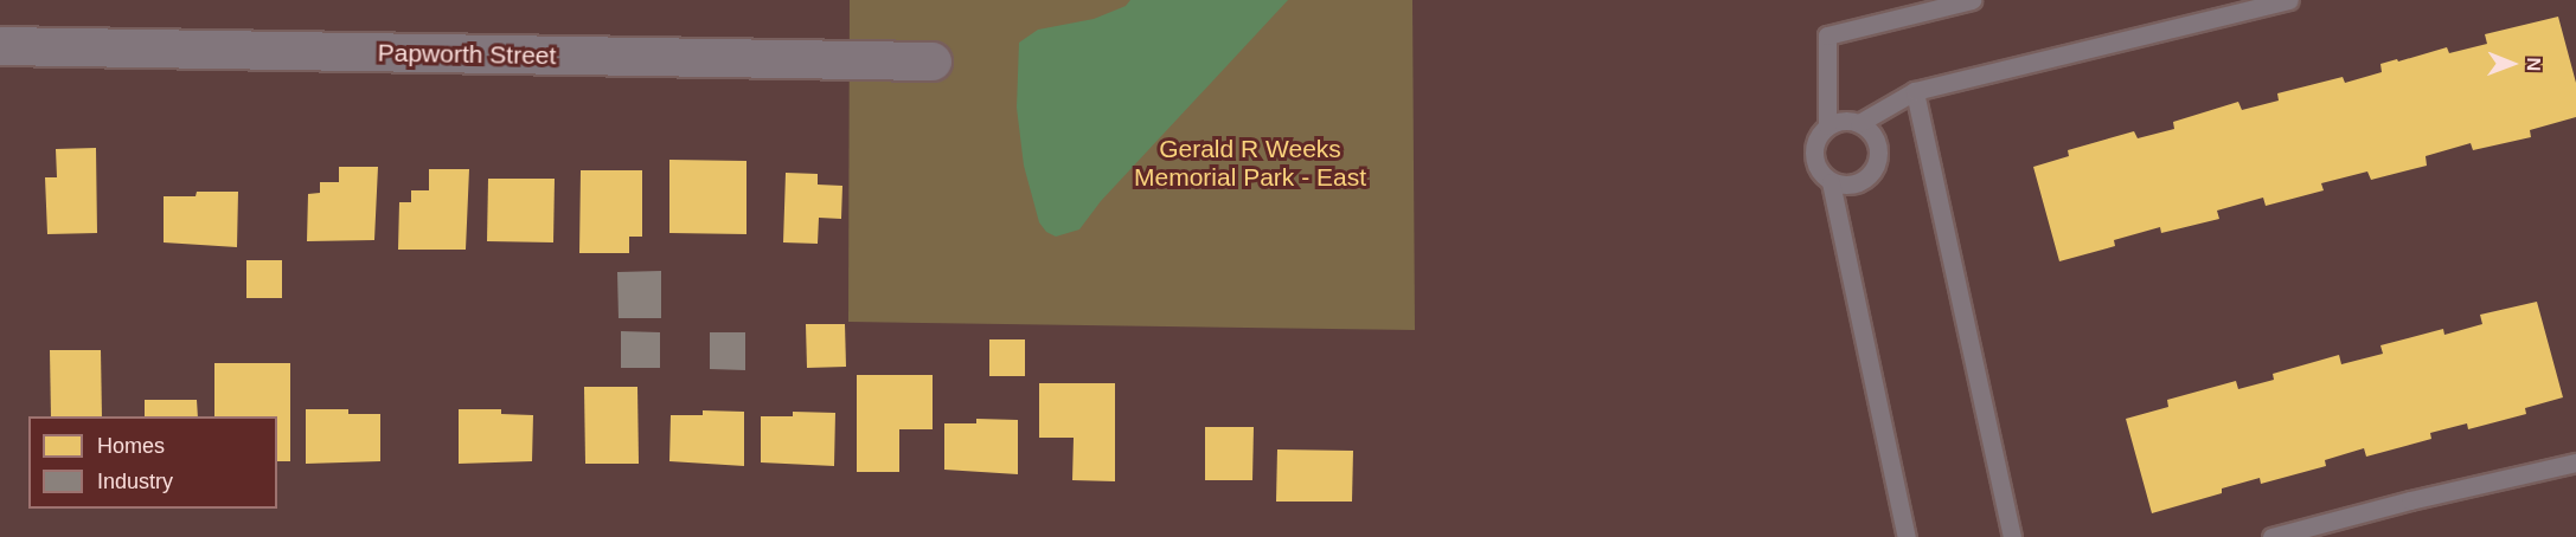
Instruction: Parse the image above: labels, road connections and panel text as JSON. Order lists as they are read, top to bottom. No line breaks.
{"streets":{"street":["Papworth Street"]},"parks":["Gerald R Weeks Memorial Park - East"],"legend":["Homes","Industry"],"north":"right"}
